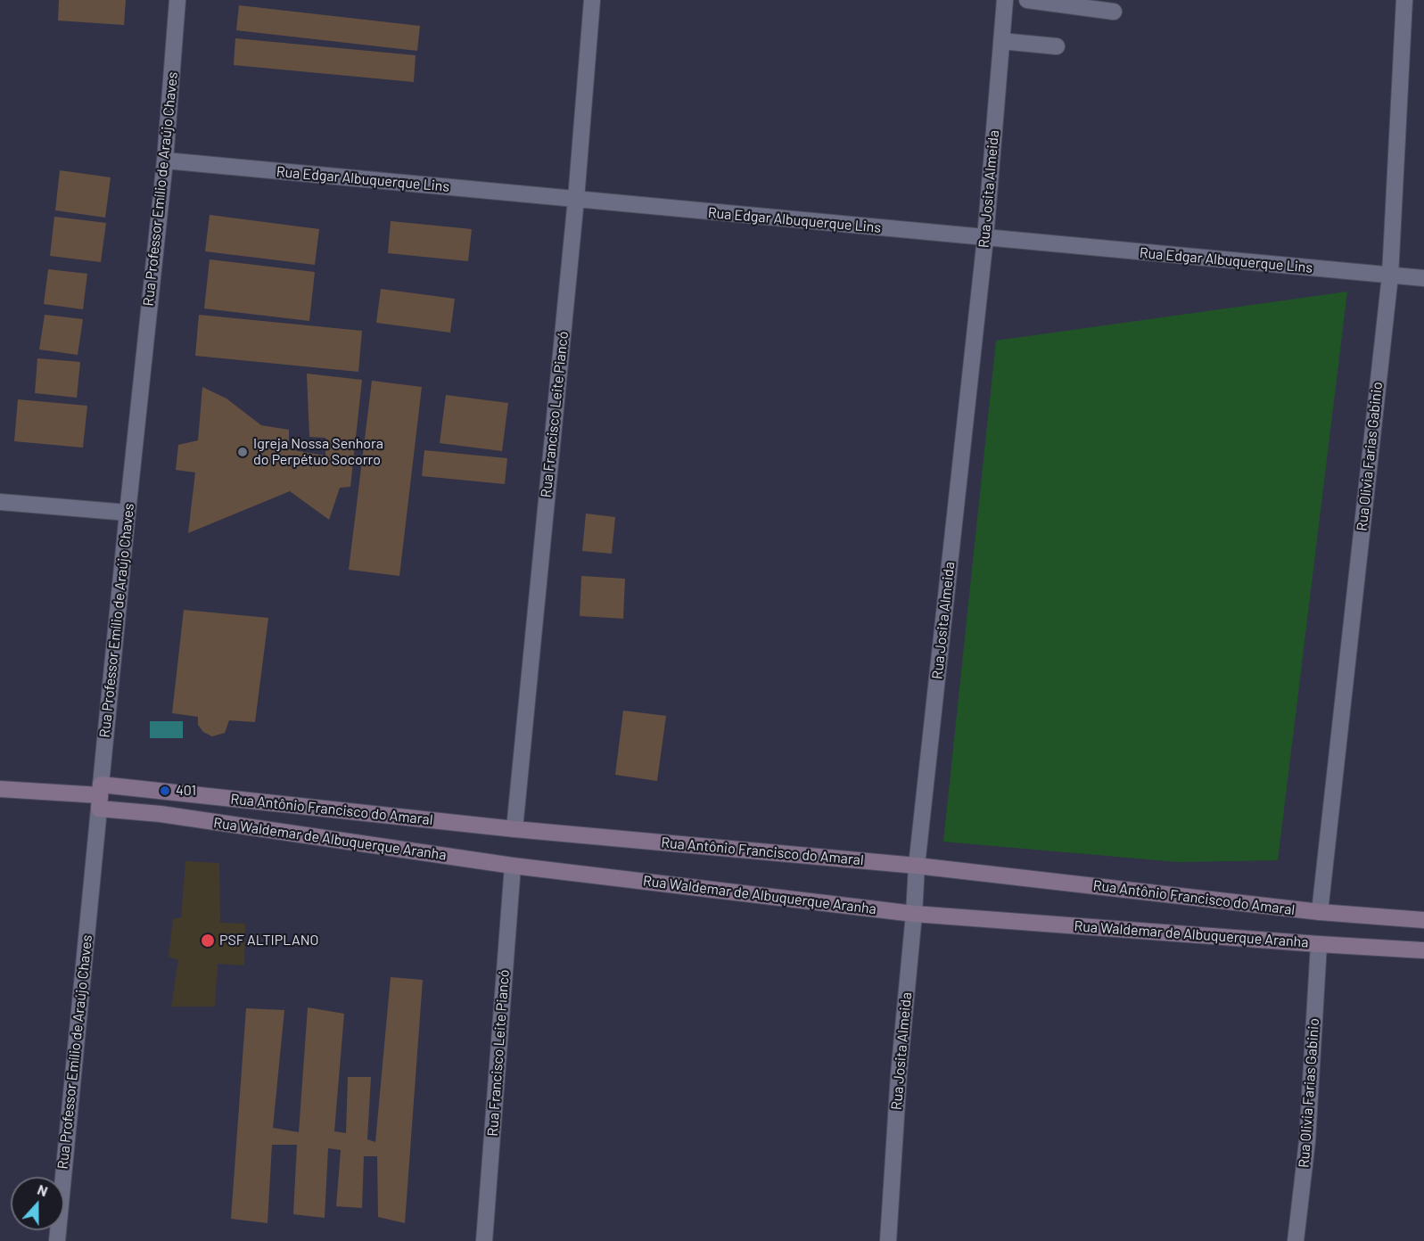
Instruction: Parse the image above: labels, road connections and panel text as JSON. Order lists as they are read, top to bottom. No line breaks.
{"streets":{"street":["Rua Edgar Albuquerque Lins","Rua Professor Emílio de Araújo Chaves","Rua Josita Almeida","Rua Francisco Leite Piancó","Rua Olivia Farias Gabinio","Rua Antônio Francisco do Amaral","Rua Waldemar de Albuquerque Aranha"]},"crossings":[["Rua Edgar Albuquerque Lins","Rua Professor Emílio de Araújo Chaves"],["Rua Edgar Albuquerque Lins","Rua Josita Almeida"],["Rua Edgar Albuquerque Lins","Rua Francisco Leite Piancó"],["Rua Edgar Albuquerque Lins","Rua Olivia Farias Gabinio"],["Rua Professor Emílio de Araújo Chaves","Rua Antônio Francisco do Amaral"],["Rua Professor Emílio de Araújo Chaves","Rua Waldemar de Albuquerque Aranha"],["Rua Josita Almeida","Rua Antônio Francisco do Amaral"],["Rua Josita Almeida","Rua Waldemar de Albuquerque Aranha"],["Rua Francisco Leite Piancó","Rua Antônio Francisco do Amaral"],["Rua Francisco Leite Piancó","Rua Waldemar de Albuquerque Aranha"],["Rua Olivia Farias Gabinio","Rua Antônio Francisco do Amaral"],["Rua Olivia Farias Gabinio","Rua Waldemar de Albuquerque Aranha"],["Rua Antônio Francisco do Amaral","Rua Waldemar de Albuquerque Aranha"]],"places":["Igreja Nossa Senhora do Perpétuo Socorro","401","PSF ALTIPLANO"],"north":"top"}
